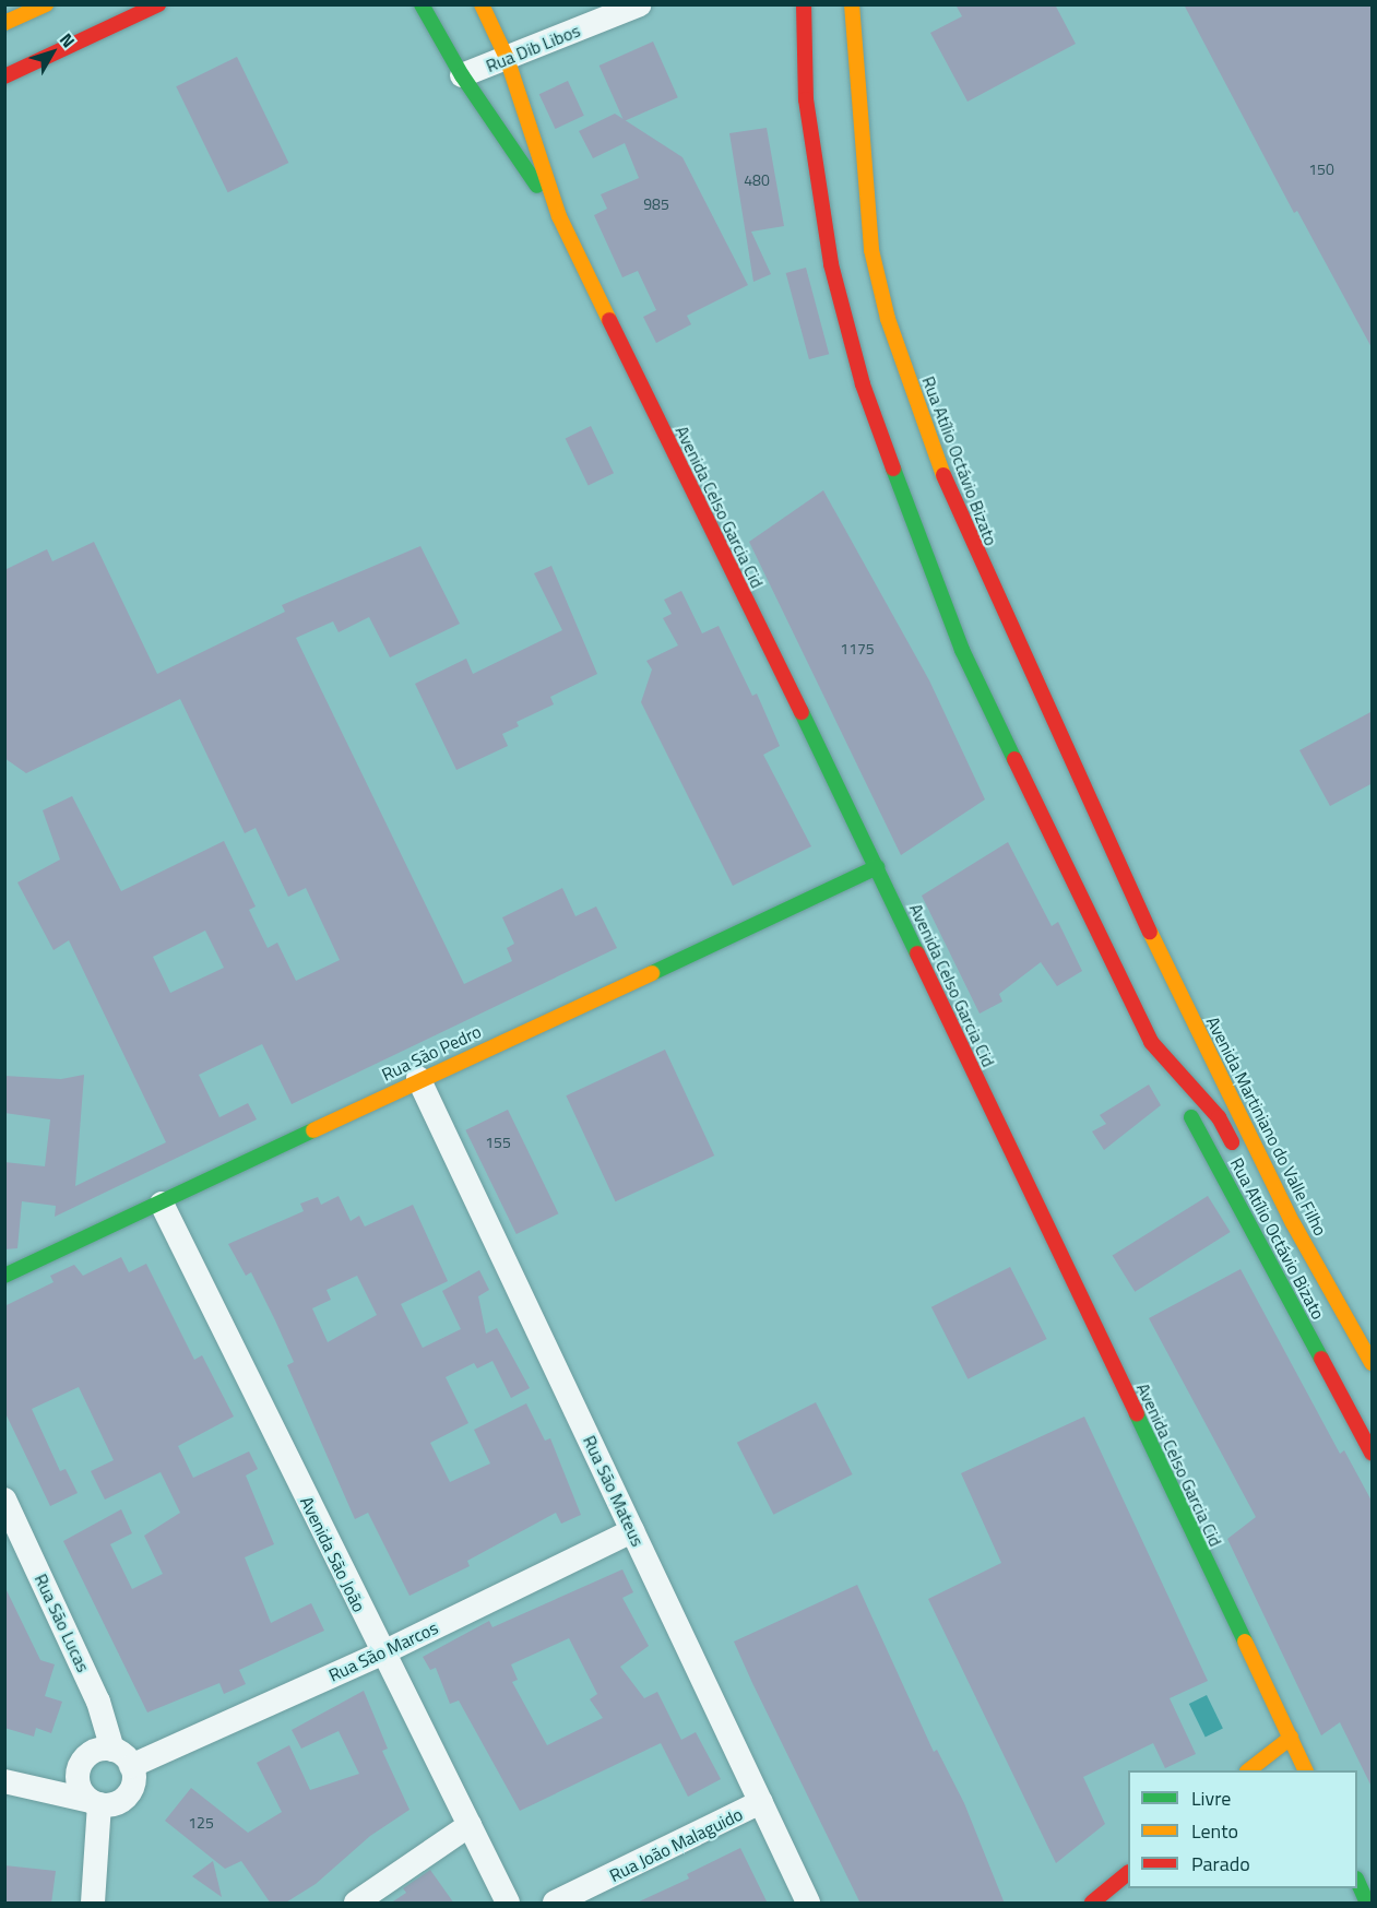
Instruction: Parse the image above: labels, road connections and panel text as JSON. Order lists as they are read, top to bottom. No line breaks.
{"streets":{"main road":["Rua Atílio Octávio Bizato","Avenida Celso Garcia Cid","Rua São Pedro","Avenida Martiniano do Valle Filho"],"street":["Rua Dib Libos","Rua São Mateus","Avenida São João","Rua São Lucas","Rua São Marcos","Rua João Malaguido"]},"crossings":[["Rua Dib Libos","Avenida Celso Garcia Cid"],["Rua Atílio Octávio Bizato","Avenida Martiniano do Valle Filho"],["Avenida Celso Garcia Cid","Rua São Pedro"],["Rua São Pedro","Rua São Mateus"],["Rua São Pedro","Avenida São João"],["Rua São Mateus","Rua São Marcos"],["Rua São Mateus","Rua João Malaguido"],["Avenida São João","Rua São Marcos"],["Rua São Lucas","Rua São Marcos"]],"house_numbers":["150","480","985","1175","155","125"],"legend":["Livre","Lento","Parado"],"north":"top right"}
